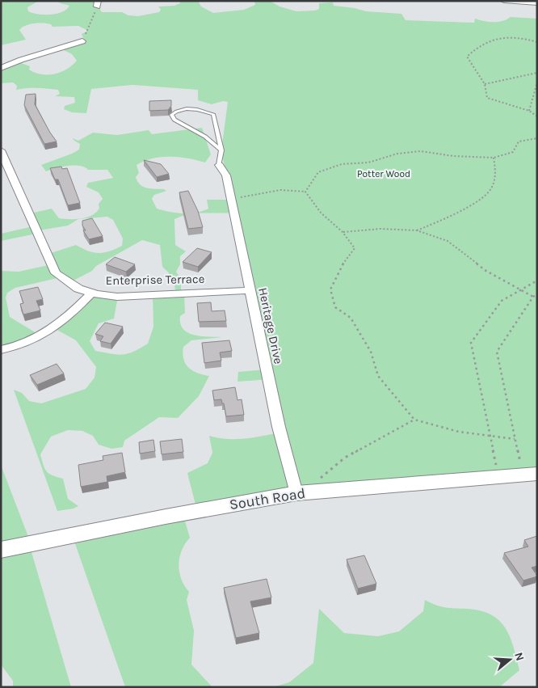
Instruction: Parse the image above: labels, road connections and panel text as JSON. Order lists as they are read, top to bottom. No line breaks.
{"streets":{"street":["Enterprise Terrace","Heritage Drive","South Road"]},"crossings":[["Enterprise Terrace","Heritage Drive"],["Heritage Drive","South Road"]],"parks":["Potter Wood"],"north":"right"}
